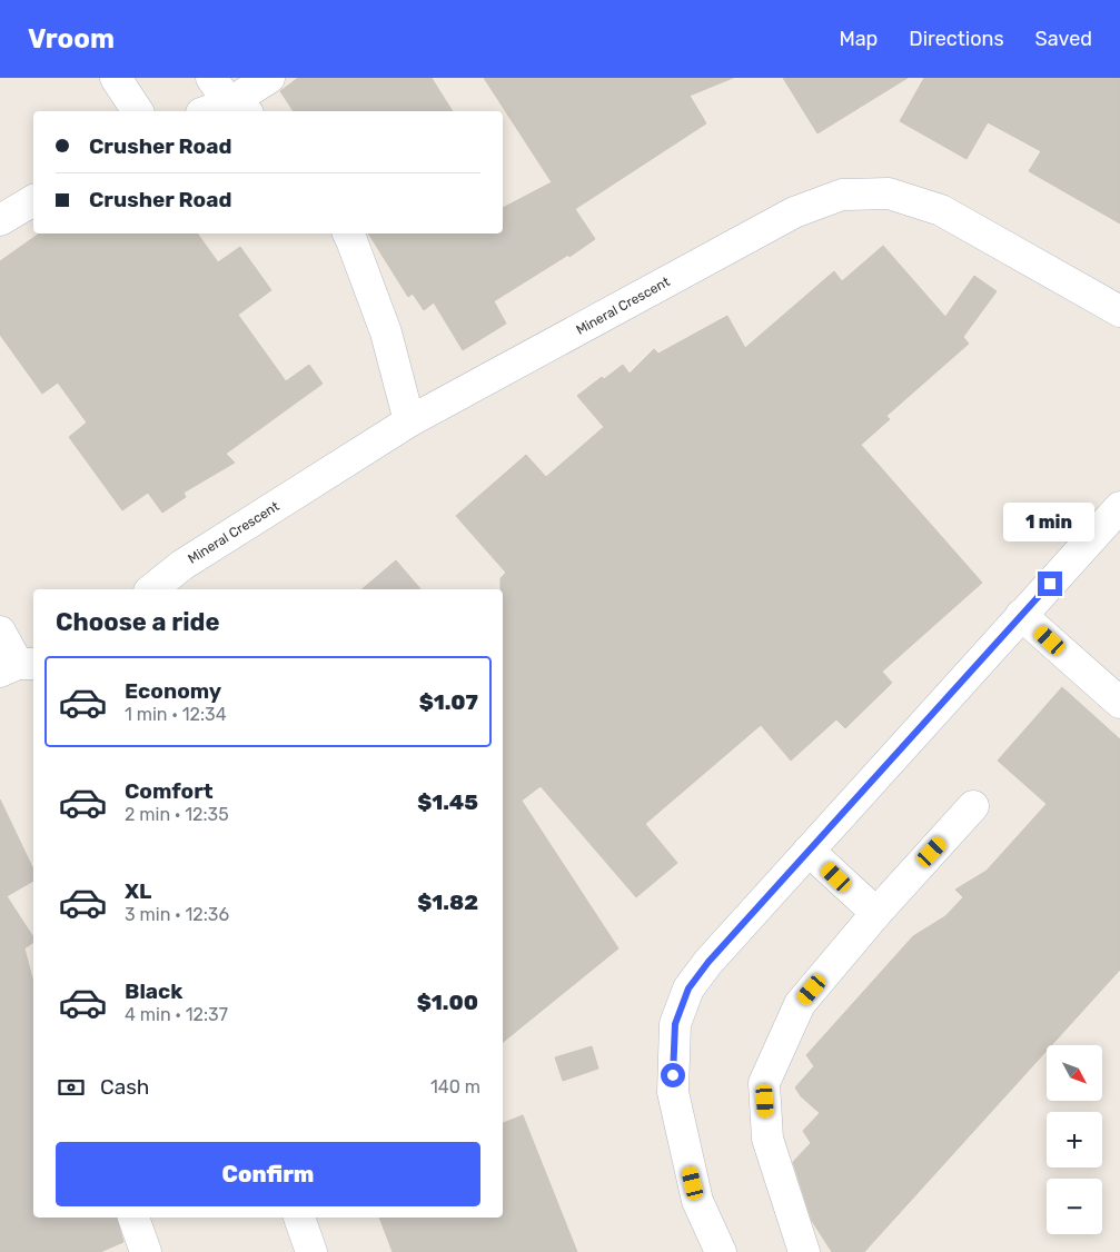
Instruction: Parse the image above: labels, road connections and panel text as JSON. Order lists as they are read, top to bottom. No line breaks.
{"streets":{"street":["Mineral Crescent"]},"north":"bottom right","page":{"header":"Vroom","nav":["Map","Directions","Saved"],"banner":["Crusher Road","Crusher Road"],"bubble":"1 min","heading":"Choose a ride","list":[{"name":"Economy","note":"1 min · 12:34","value":"$1.07"},{"name":"Comfort","note":"2 min · 12:35","value":"$1.45"},{"name":"XL","note":"3 min · 12:36","value":"$1.82"},{"name":"Black","note":"4 min · 12:37","value":"$1.00"}],"map_buttons":["+","−"],"pay":["Cash","140 m"],"buttons":"Confirm"}}
